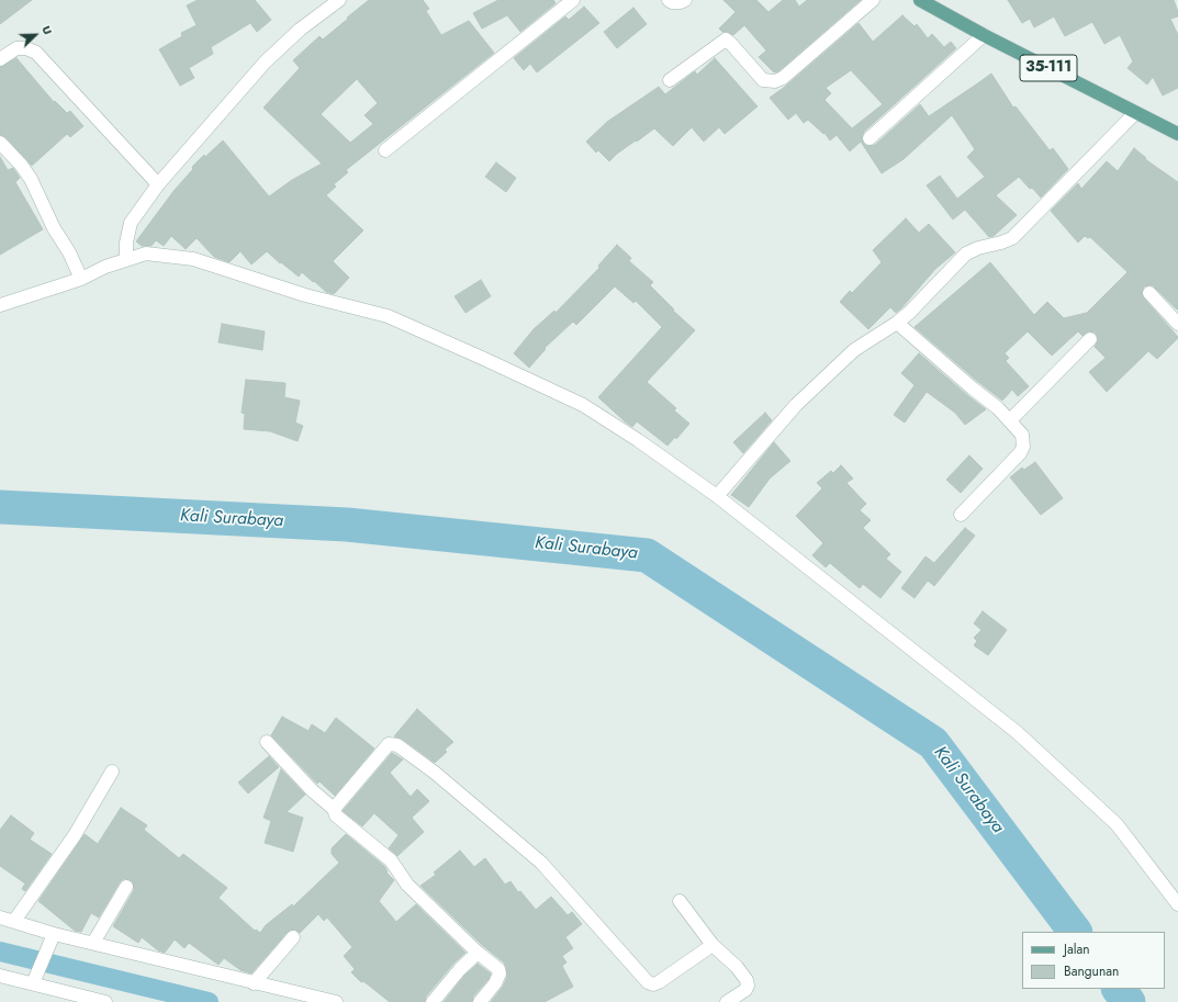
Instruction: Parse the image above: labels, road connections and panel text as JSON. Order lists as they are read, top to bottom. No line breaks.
{"streets":{"main road":["35-111"]},"water":["Kali Surabaya"],"legend":["Jalan","Bangunan"],"north":"top right"}
